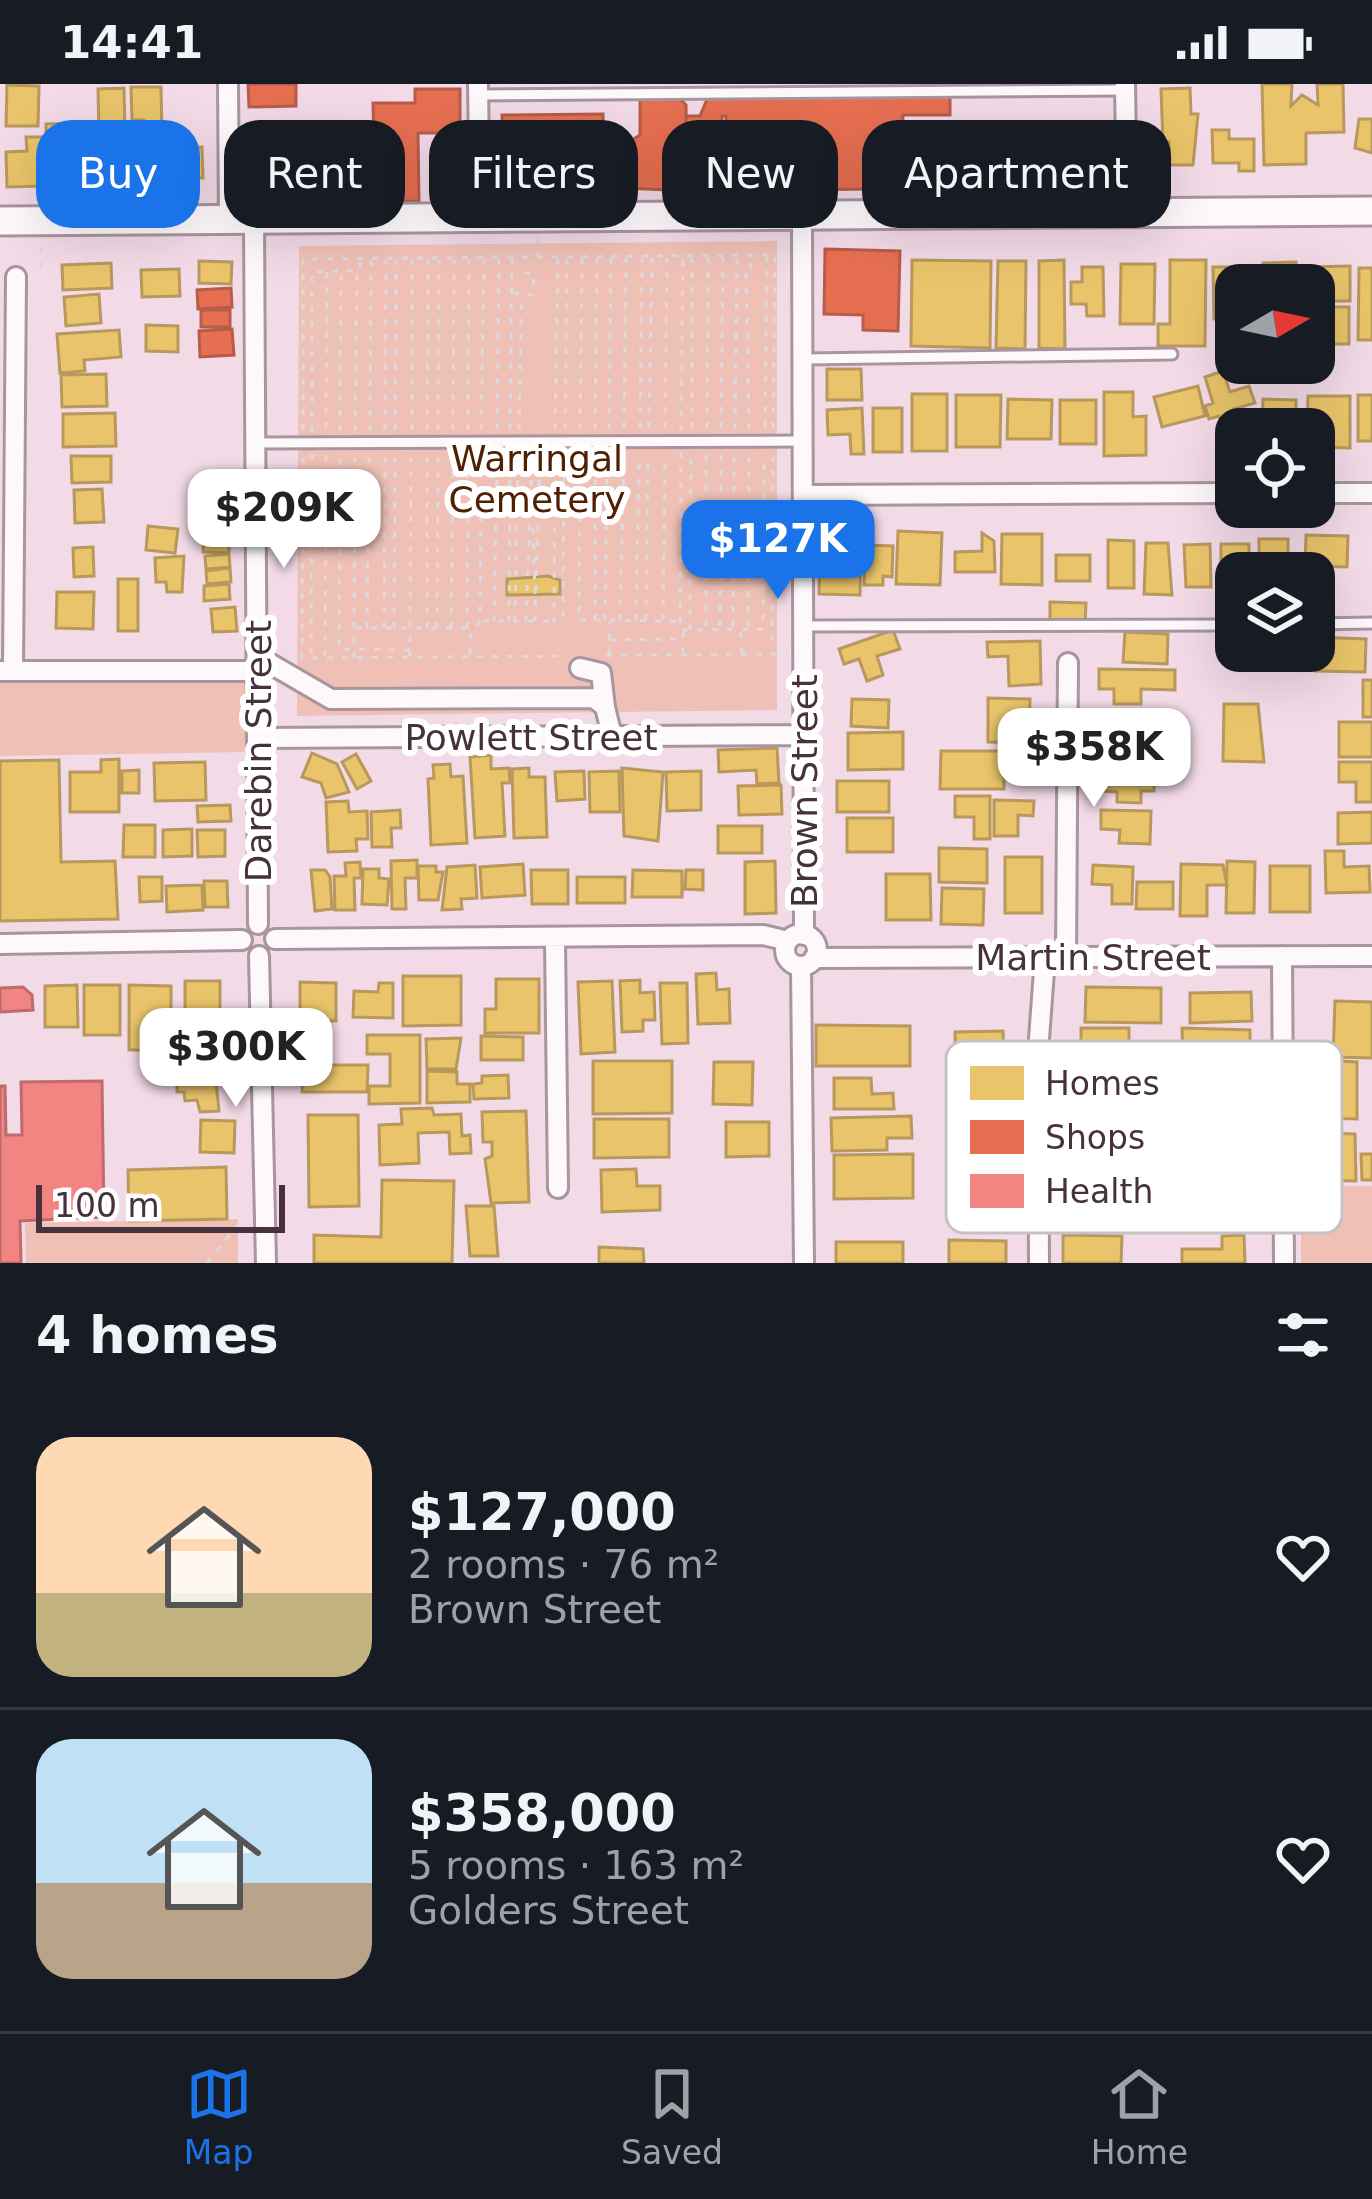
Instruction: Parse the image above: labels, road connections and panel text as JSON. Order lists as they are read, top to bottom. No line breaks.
{"streets":{"street":["Powlett Street","Darebin Street","Brown Street","Martin Street"]},"crossings":[["Powlett Street","Darebin Street"],["Powlett Street","Brown Street"]],"parks":["Warringal Cemetery"],"legend":["Homes","Shops","Health"],"scale_bar":"100 m","north":"right","page":{"status":"14:41","chip":["Buy","Rent","Filters","New","Apartment"],"price":["$209K","$127K","$358K","$300K"],"scale":"100 m","heading":"4 homes","list":[{"name":"$127,000","note":"2 rooms · 76 m² · Brown Street"},{"name":"$358,000","note":"5 rooms · 163 m² · Golders Street"}],"tabs":["Map","Saved","Home"]}}
